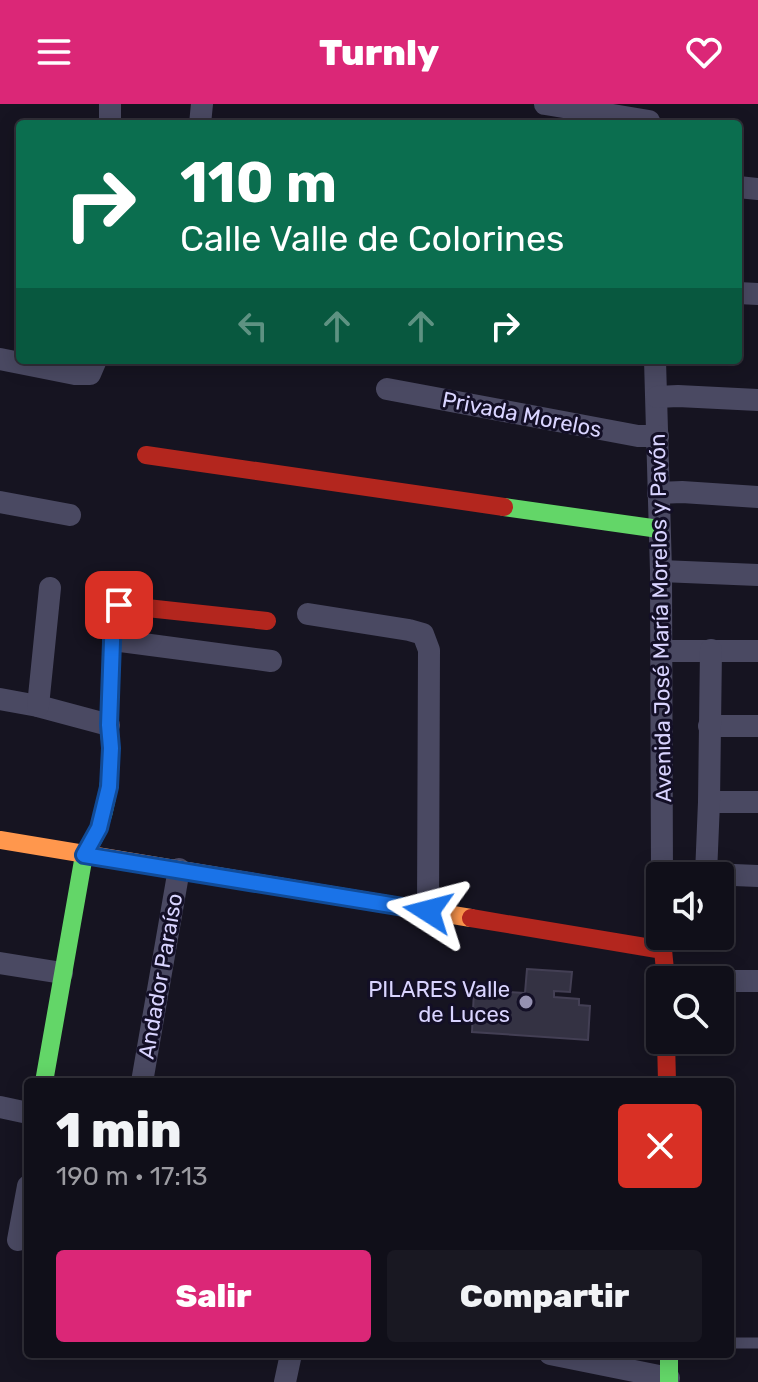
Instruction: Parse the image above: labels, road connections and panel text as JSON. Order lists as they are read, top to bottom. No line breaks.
{"streets":{"street":["Privada Morelos","Avenida José María Morelos y Pavón","Andador Paraíso"]},"crossings":[["Privada Morelos","Avenida José María Morelos y Pavón"]],"places":["PILARES Valle de Luces"],"page":{"header":"Turnly","turn":["110 m","Calle Valle de Colorines"],"heading":["1 min","190 m · 17:13"],"buttons":["Salir","Compartir"]}}
